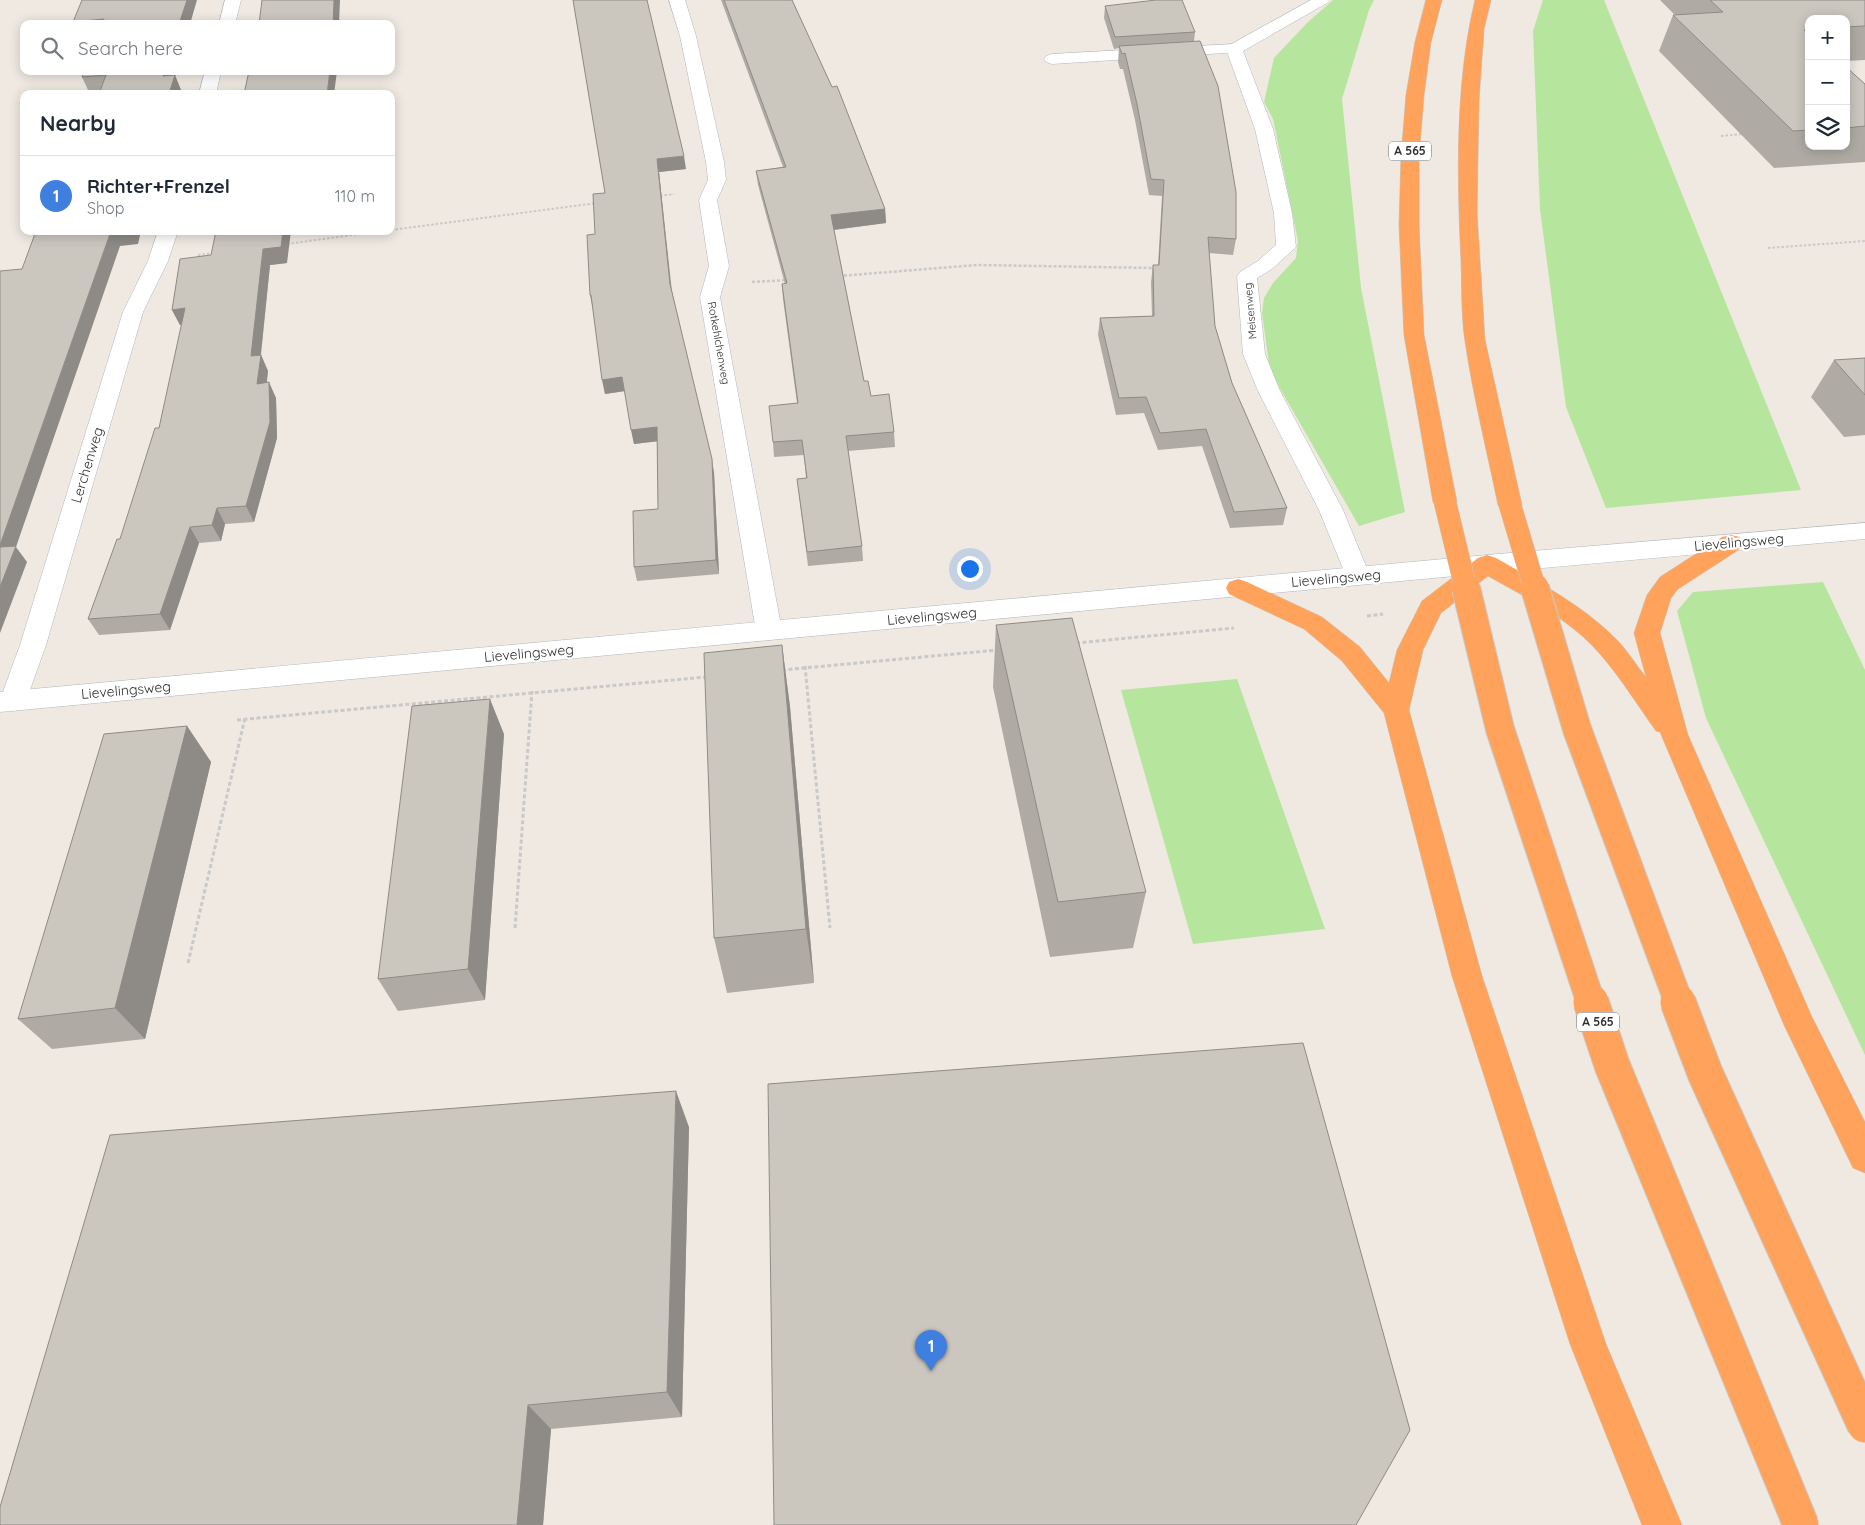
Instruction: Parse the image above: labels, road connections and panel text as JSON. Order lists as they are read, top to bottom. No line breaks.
{"streets":{"highway":["A 565"],"street":["Meisenweg","Rotkehlchenweg","Lerchenweg","Lievelingsweg"]},"crossings":[["Meisenweg","Lievelingsweg"],["Rotkehlchenweg","Lievelingsweg"],["Lerchenweg","Lievelingsweg"]],"page":{"map_buttons":["+","−"],"search":"Search here","heading":"Nearby","list":[{"mark":"1","name":"Richter+Frenzel","note":"Shop","value":"110 m"}],"pins":"1"}}
